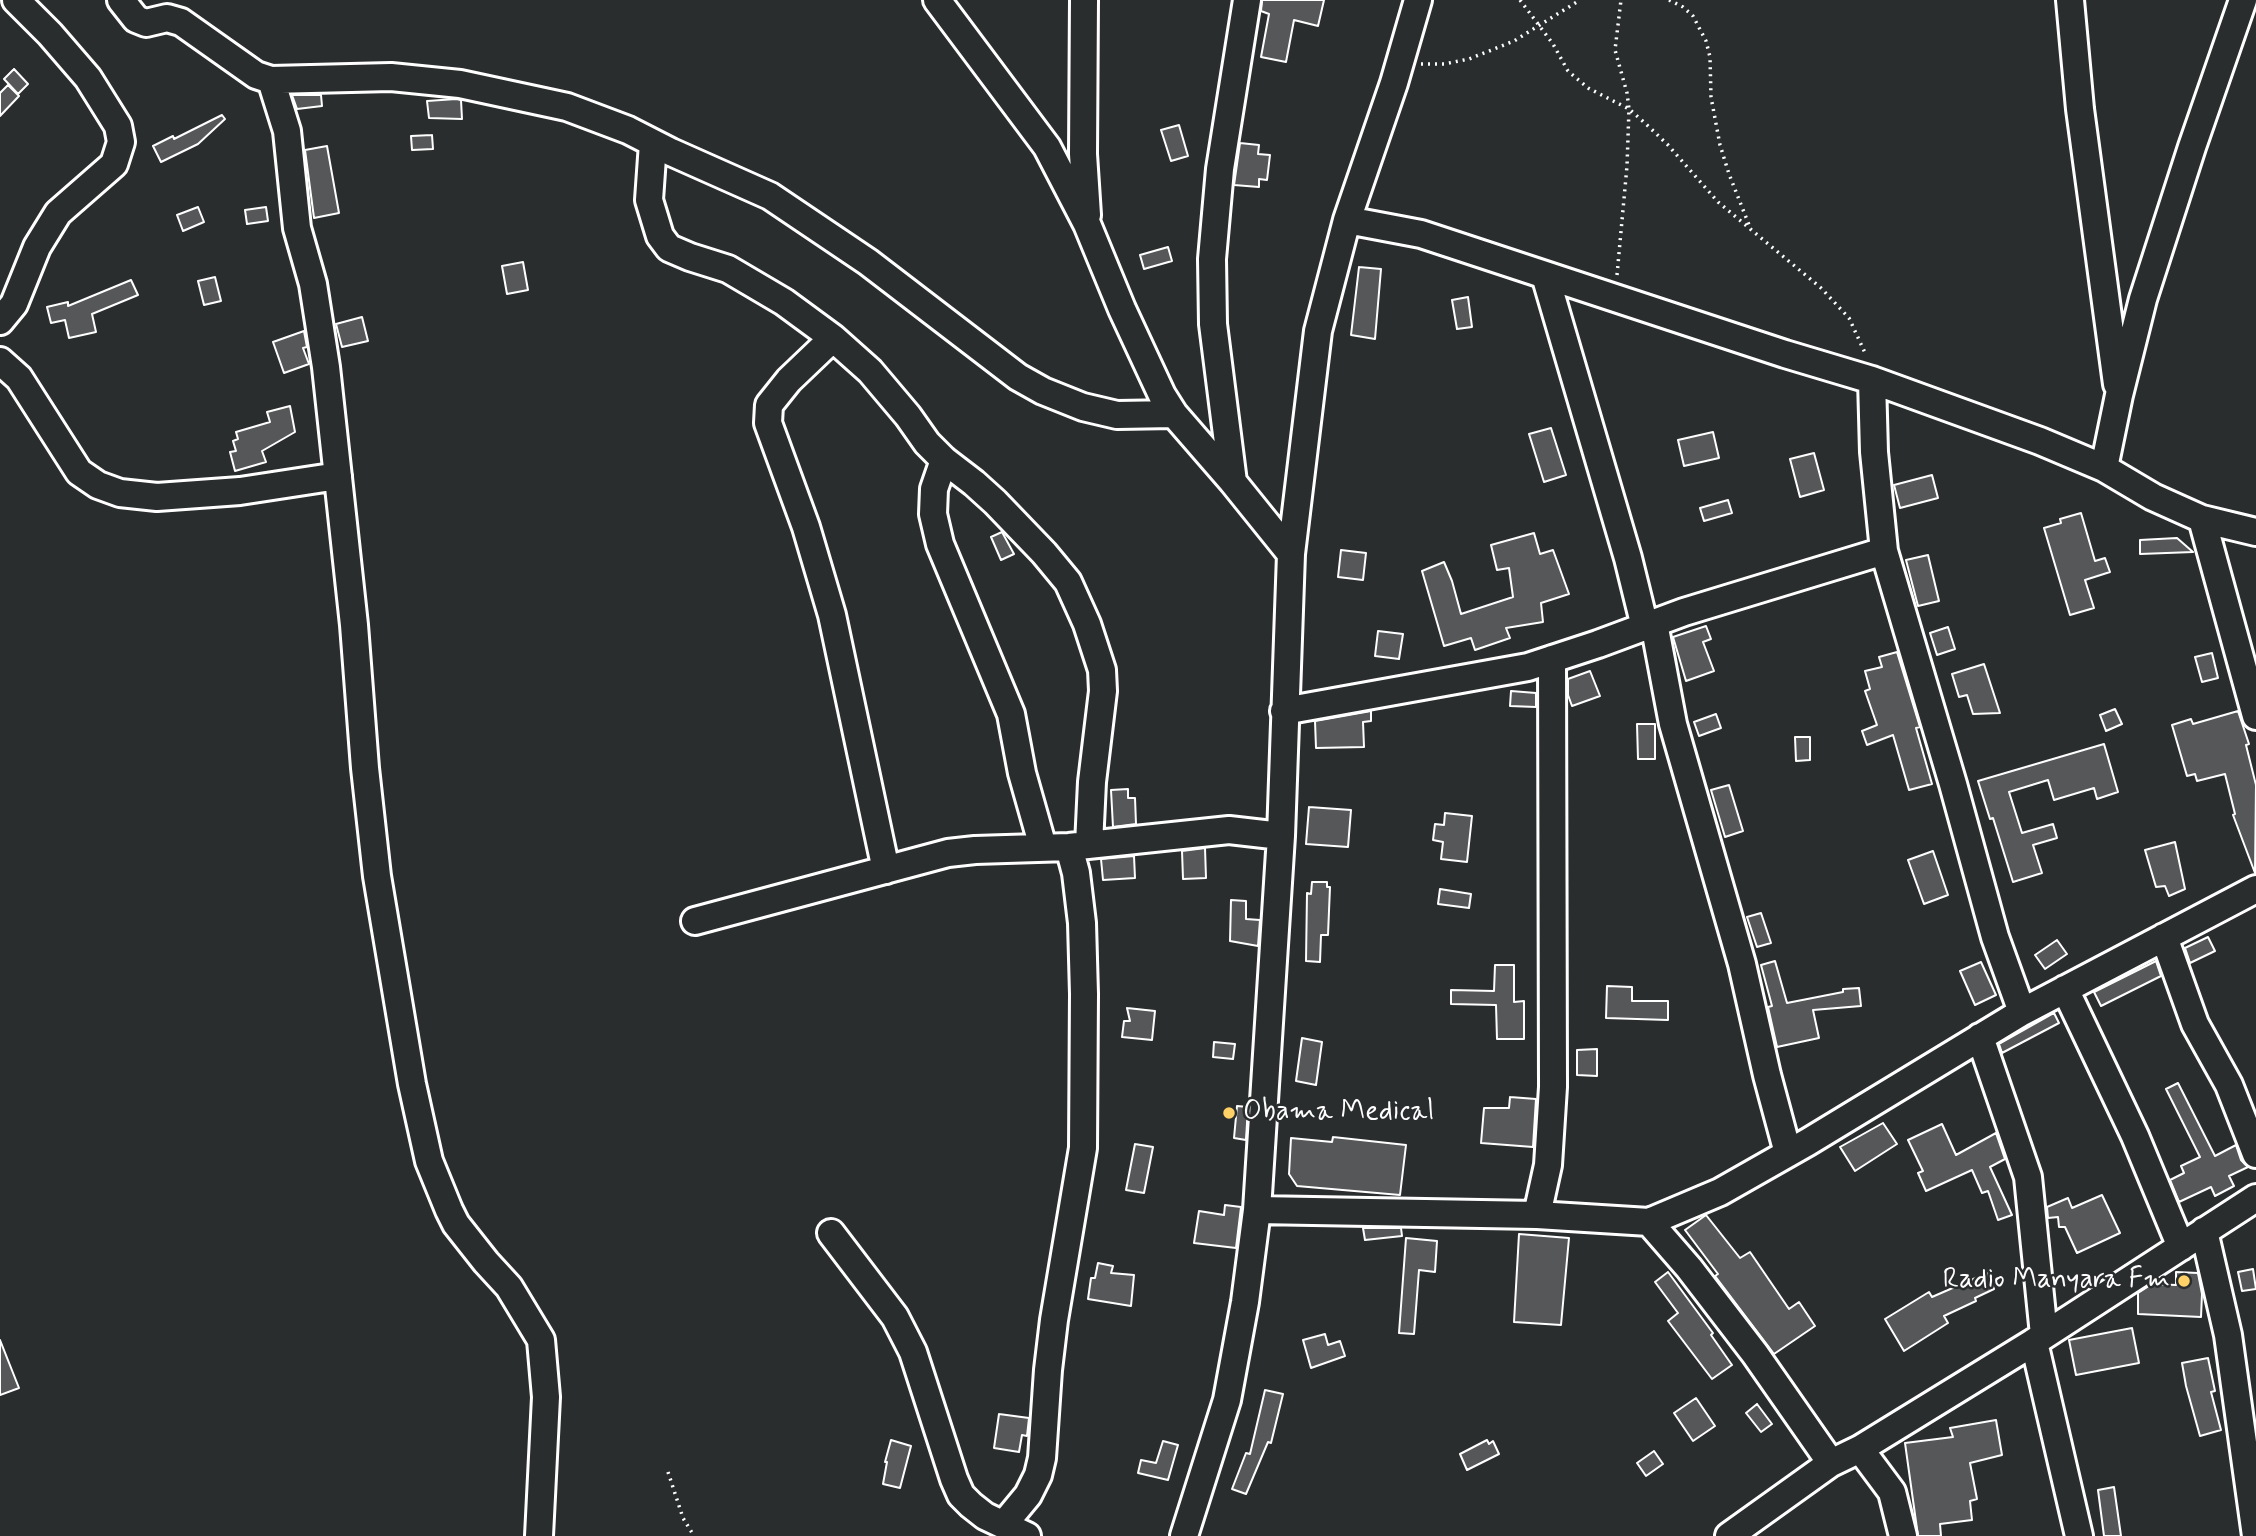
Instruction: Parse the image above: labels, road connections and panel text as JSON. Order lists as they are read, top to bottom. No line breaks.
{"places":["Obama Medical","Radio Manyara Fm"]}
